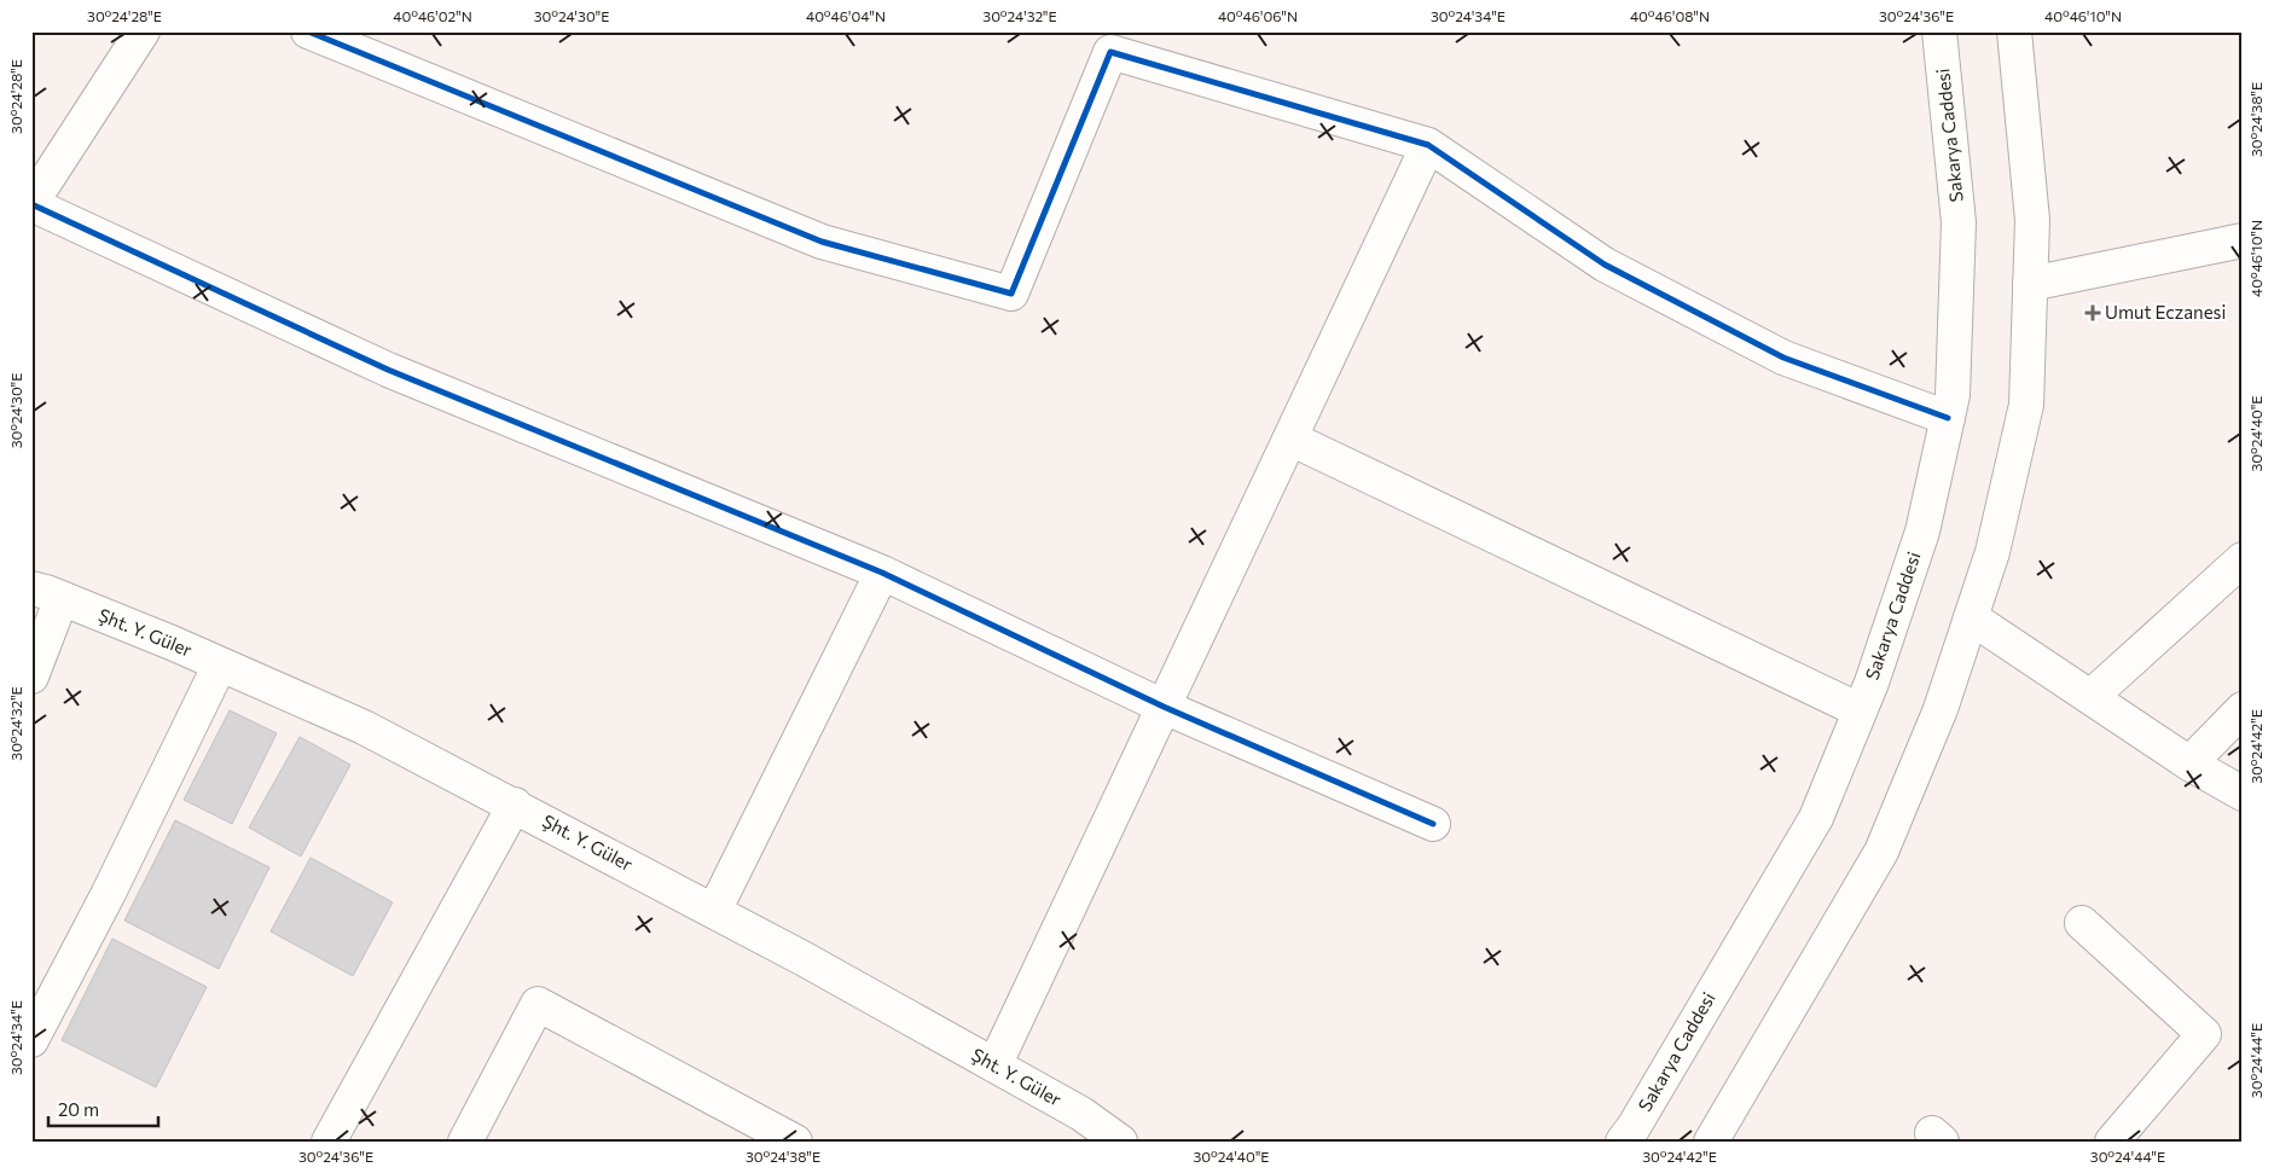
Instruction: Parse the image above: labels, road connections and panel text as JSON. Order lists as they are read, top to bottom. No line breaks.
{"streets":{"street":["Sakarya Caddesi","Şht. Y. Güler"]},"places":{"health":["Umut Eczanesi"]},"scale_bar":"20 m","coordinates":["30°24'28\"E","40°46'02\"N","30°24'30\"E","40°46'04\"N","30°24'32\"E","40°46'06\"N","30°24'34\"E","40°46'08\"N","30°24'36\"E","40°46'10\"N","30°24'38\"E","30°24'40\"E","30°24'42\"E","30°24'44\"E"]}
